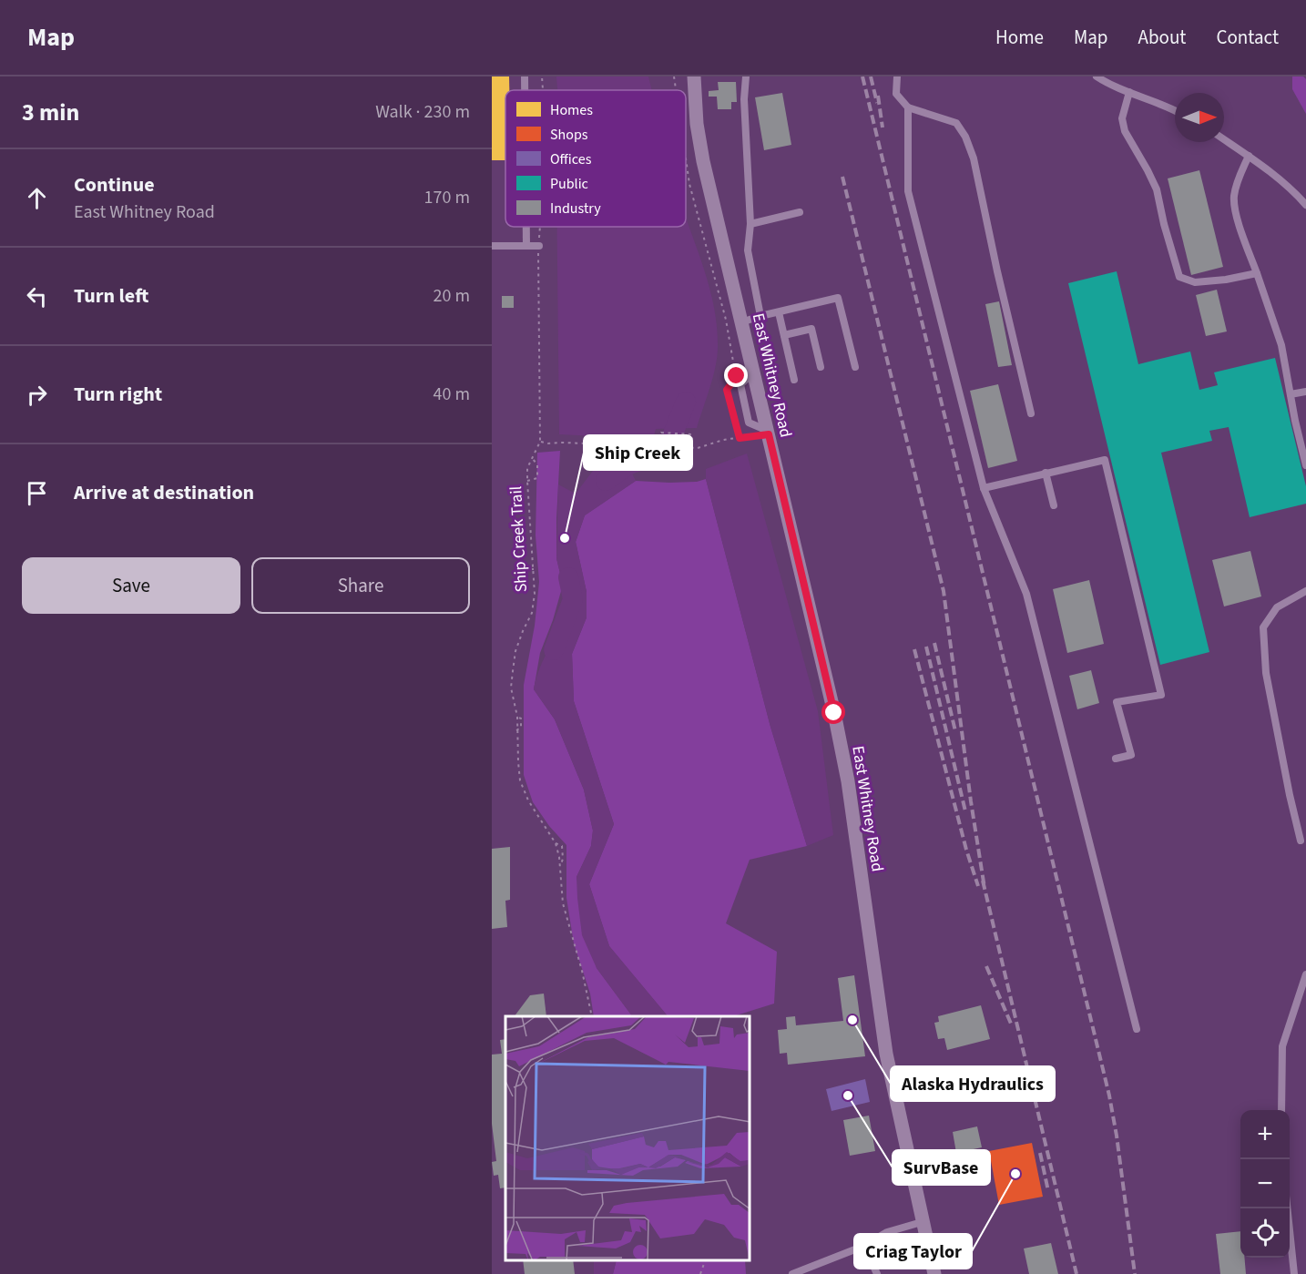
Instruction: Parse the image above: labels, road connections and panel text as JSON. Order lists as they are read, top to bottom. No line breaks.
{"streets":{"street":["East Whitney Road"],"path":["Ship Creek Trail"]},"places":["Ship Creek","Alaska Hydraulics","SurvBase","Criag Taylor"],"legend":["Homes","Shops","Offices","Public","Industry"],"north":"right","page":{"header":"Map","nav":["Home","Map","About","Contact"],"heading":["3 min","Walk · 230 m"],"list":[["Continue","East Whitney Road","170 m"],["Turn left","20 m"],["Turn right","40 m"],"Arrive at destination"],"buttons":["Save","Share"],"map_buttons":["+","−"]}}
